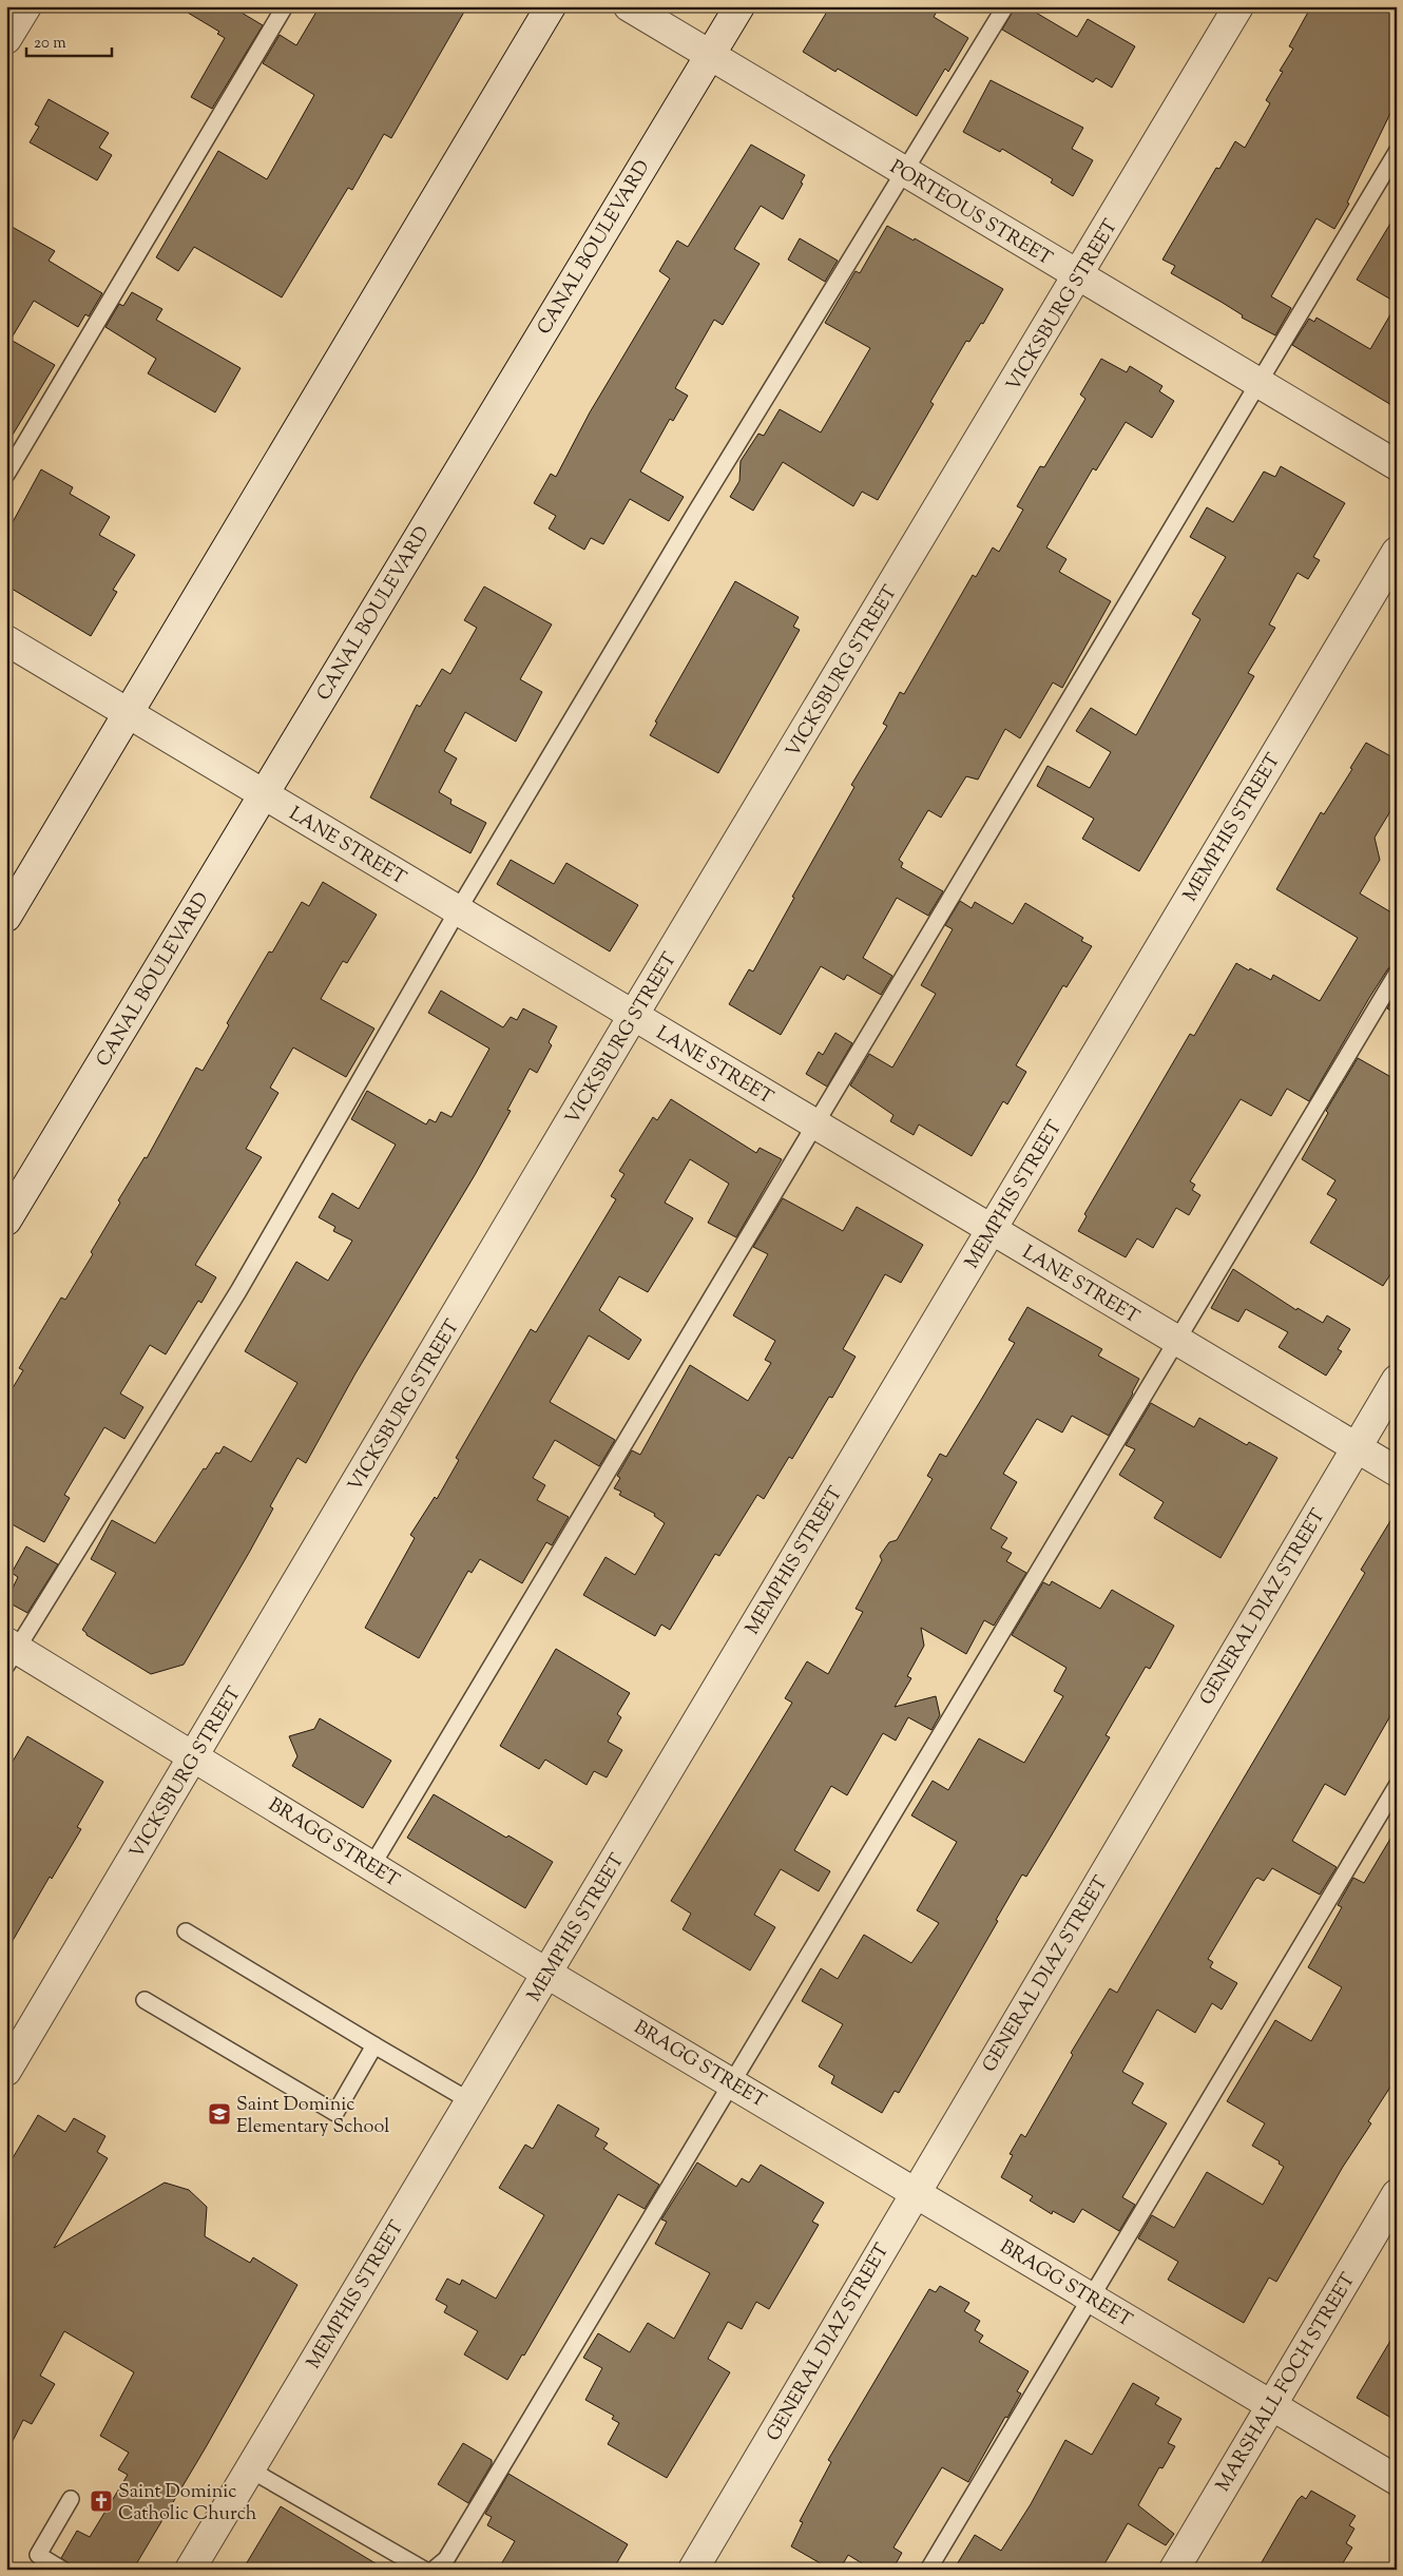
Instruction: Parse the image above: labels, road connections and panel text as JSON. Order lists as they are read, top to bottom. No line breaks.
{"streets":{"street":["PORTEOUS STREET","CANAL BOULEVARD","VICKSBURG STREET","MEMPHIS STREET","LANE STREET","GENERAL DIAZ STREET","BRAGG STREET","MARSHALL FOCH STREET"]},"crossings":[["PORTEOUS STREET","CANAL BOULEVARD"],["PORTEOUS STREET","VICKSBURG STREET"],["CANAL BOULEVARD","LANE STREET"],["VICKSBURG STREET","LANE STREET"],["VICKSBURG STREET","BRAGG STREET"],["MEMPHIS STREET","LANE STREET"],["MEMPHIS STREET","BRAGG STREET"],["LANE STREET","GENERAL DIAZ STREET"],["GENERAL DIAZ STREET","BRAGG STREET"],["BRAGG STREET","MARSHALL FOCH STREET"]],"places":{"school or university":["Saint Dominic Elementary School"],"church":["Saint Dominic Catholic Church"]},"scale_bar":"20 m"}
